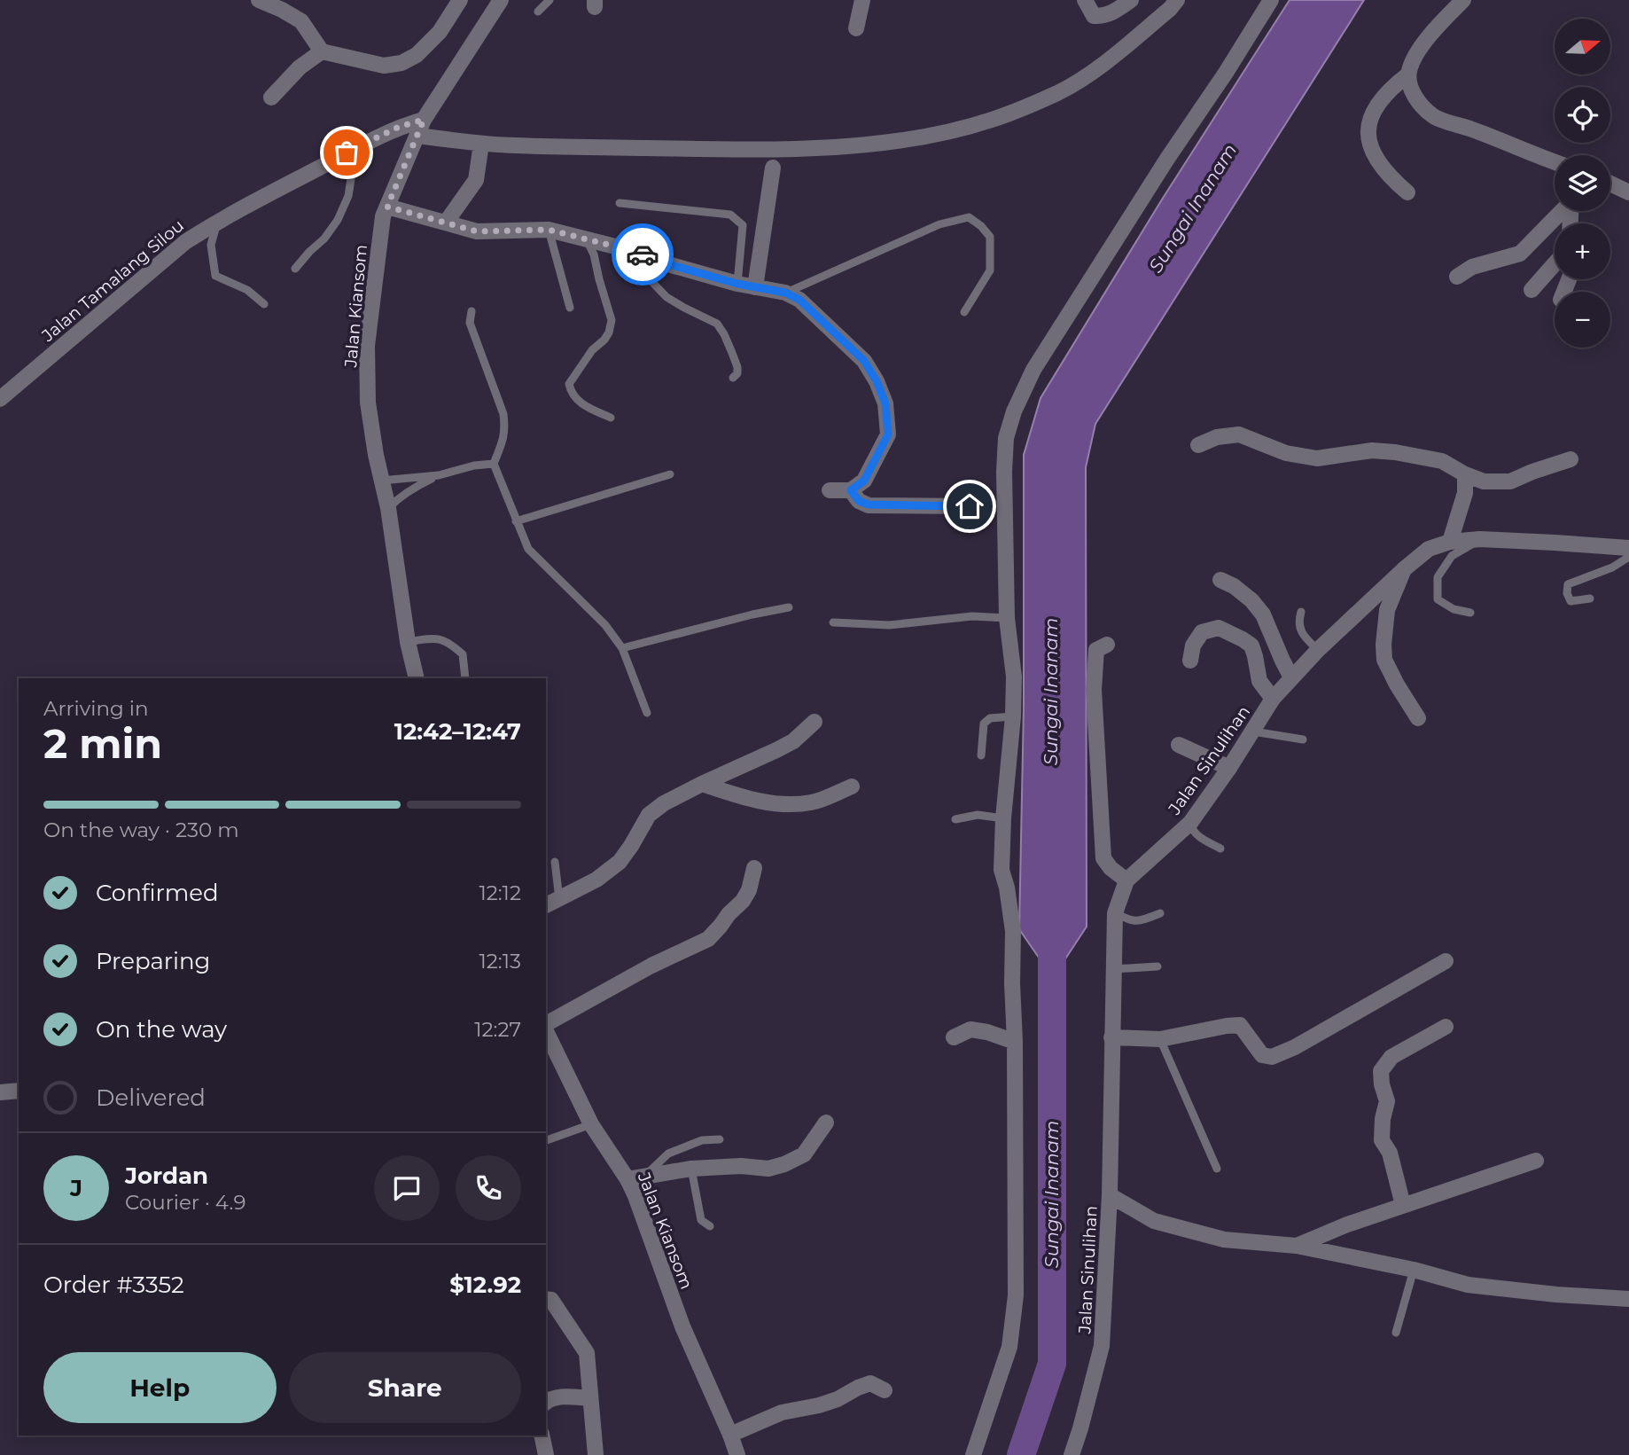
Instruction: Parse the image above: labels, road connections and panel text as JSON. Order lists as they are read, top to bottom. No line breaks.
{"streets":{"street":["Jalan Tamalang Silou","Jalan Kiansom","Jalan Sinulihan"]},"crossings":[["Jalan Tamalang Silou","Jalan Kiansom"]],"water":["Sungai Inanam"],"north":"right","page":{"map_buttons":["+","−"],"heading":["2 min","Arriving in","12:42–12:47"],"panel":["Jordan","Courier · 4.9","Order #3352","$12.92"],"bar":"On the way · 230 m","list":[["Confirmed","12:12"],["Preparing","12:13"],["On the way","12:27"],"Delivered"],"round":"J","buttons":["Help","Share"]}}
